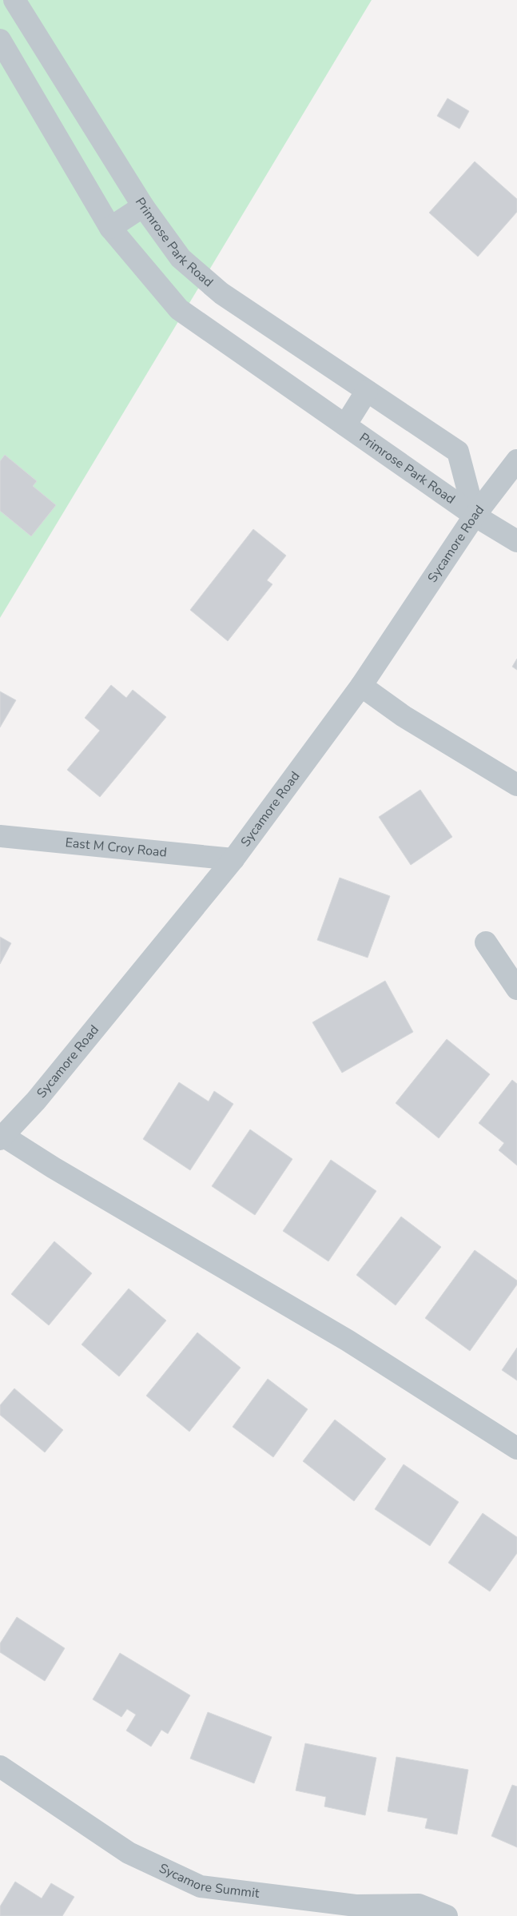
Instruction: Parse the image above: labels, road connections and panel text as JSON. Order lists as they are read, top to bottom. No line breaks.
{"streets":{"street":["Primrose Park Road","Sycamore Road","East M Croy Road","Sycamore Summit"]},"crossings":[["Primrose Park Road","Sycamore Road"],["Sycamore Road","East M Croy Road"]]}
